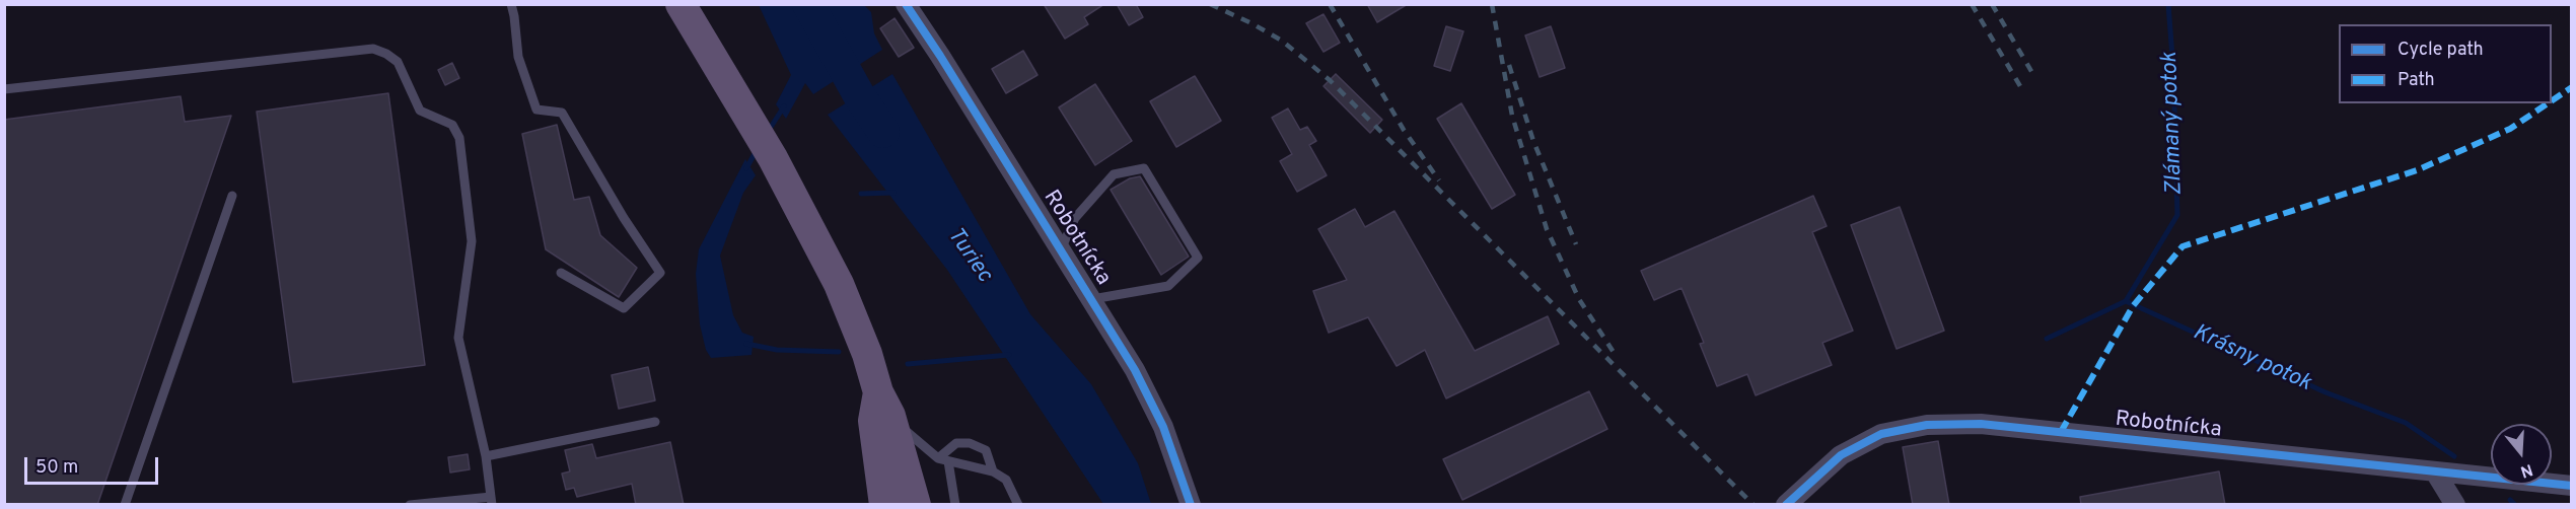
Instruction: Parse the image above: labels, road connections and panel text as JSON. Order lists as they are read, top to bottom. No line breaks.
{"streets":{"street":["Robotnícka"]},"water":["Zlámaný potok","Turiec","Krásny potok"],"legend":["Cycle path","Path"],"scale_bar":"50 m","north":"bottom"}
